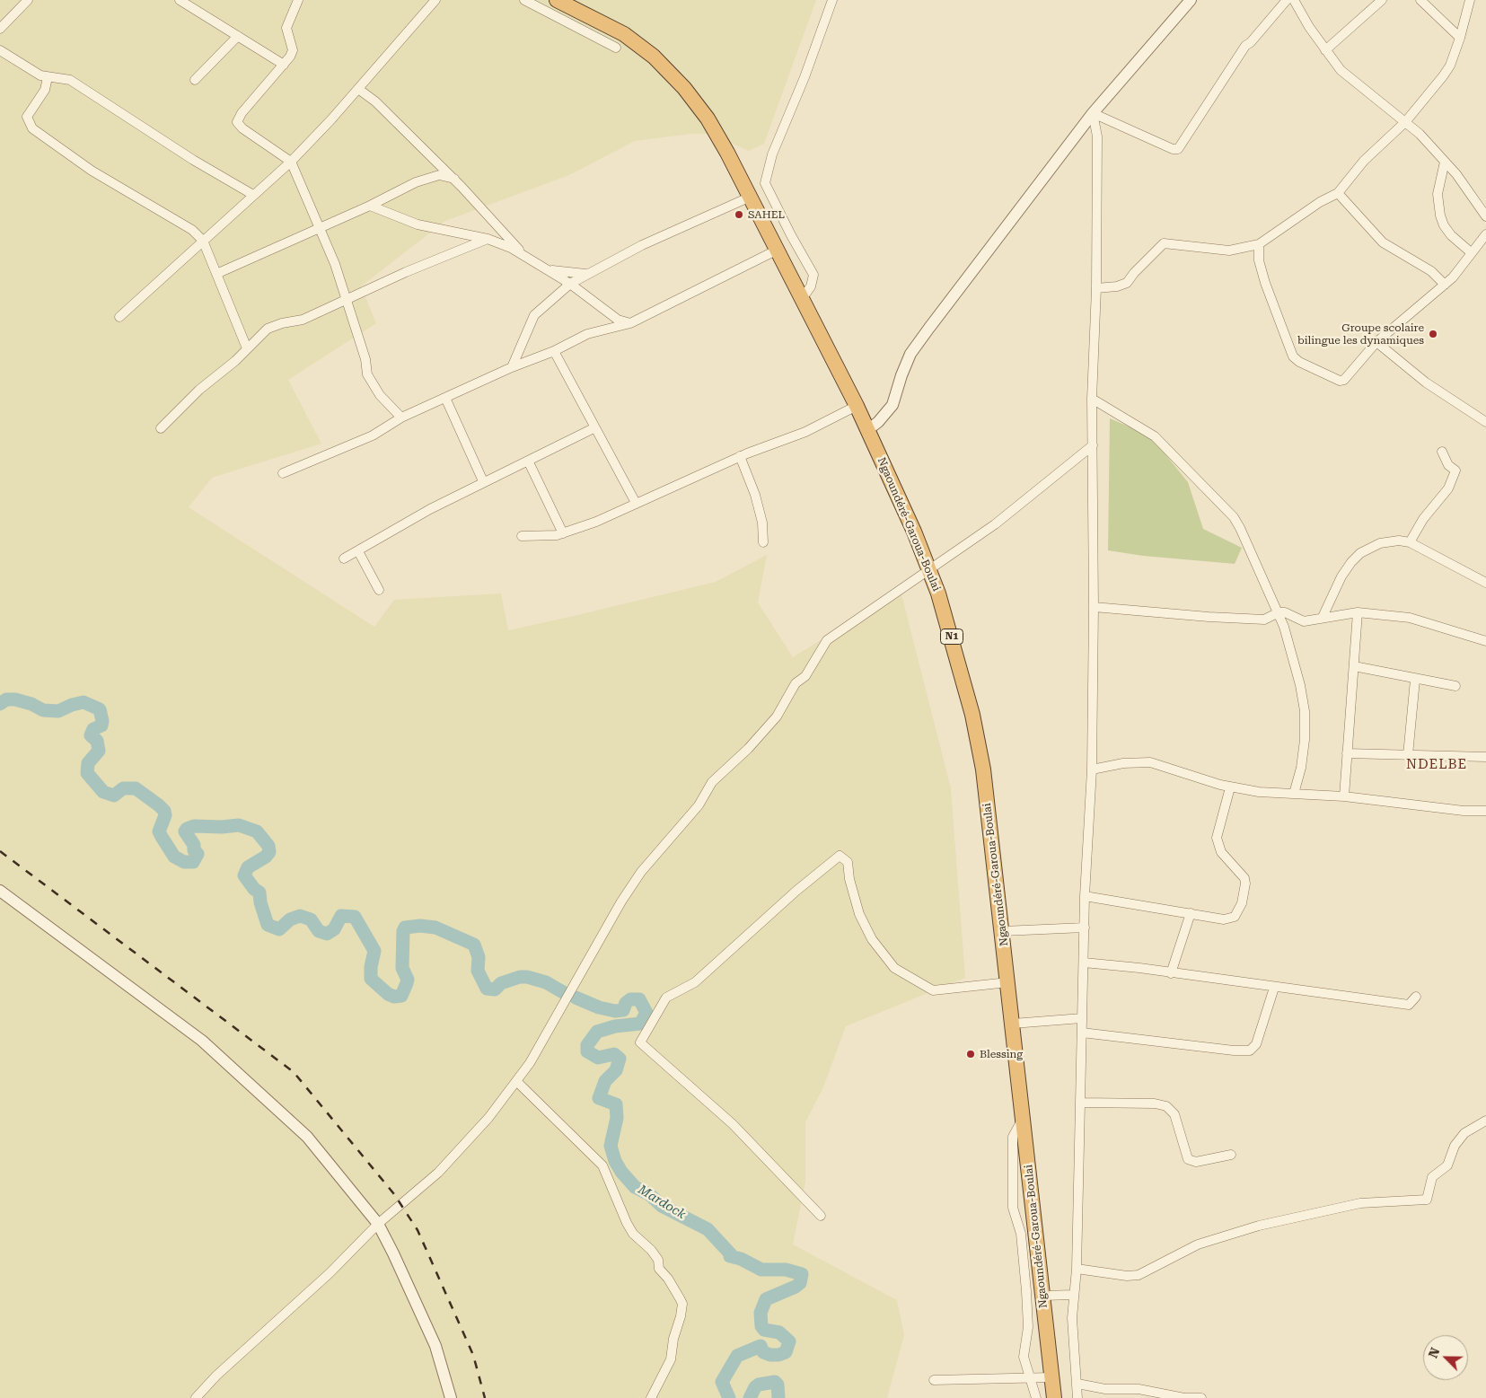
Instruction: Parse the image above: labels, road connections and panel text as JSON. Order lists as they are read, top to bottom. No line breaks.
{"streets":{"highway":["Ngaoundéré-Garoua-Boulai","N1"]},"districts":["NDELBE"],"water":["Mardock"],"places":["SAHEL","Groupe scolaire bilingue les dynamiques","Blessing"],"north":"top left"}
